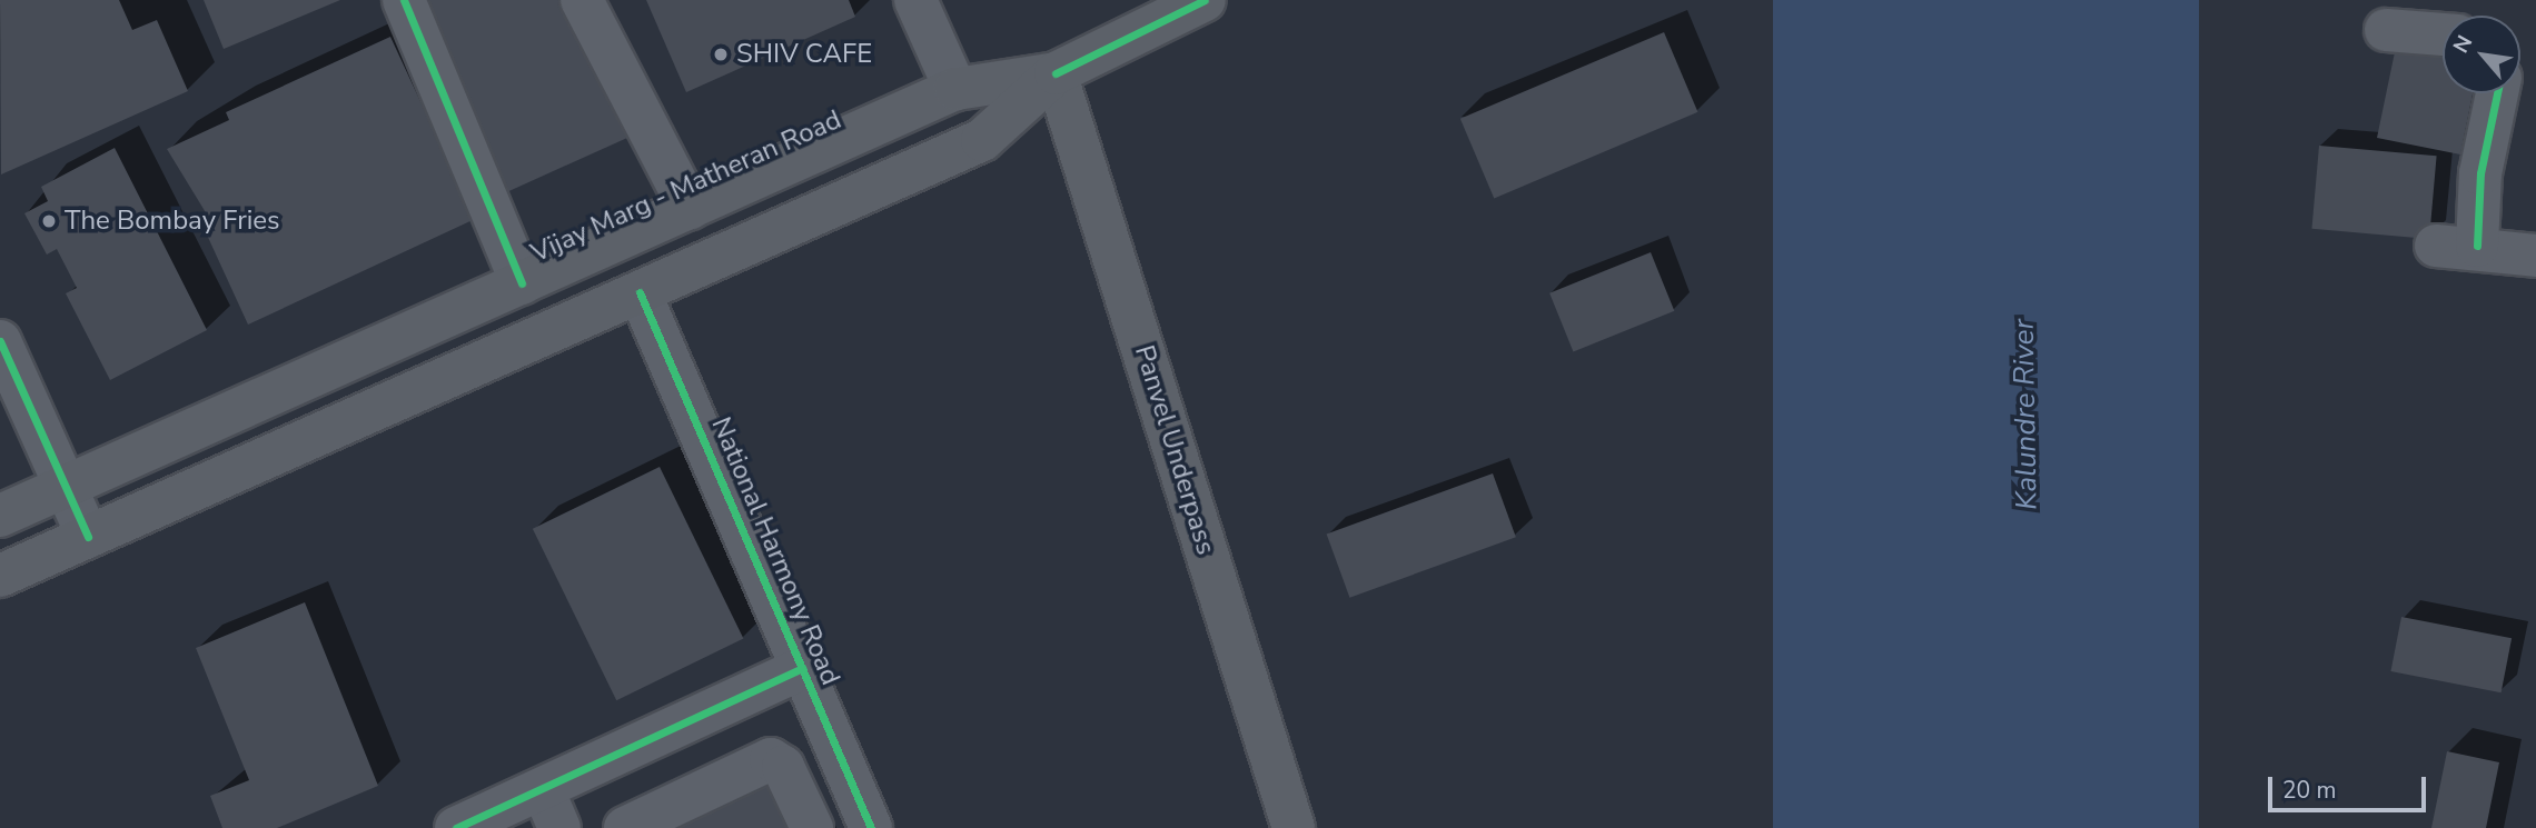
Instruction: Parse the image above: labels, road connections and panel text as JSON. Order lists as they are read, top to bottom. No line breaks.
{"streets":{"main road":["Vijay Marg - Matheran Road","Panvel Underpass"],"street":["National Harmony Road"]},"crossings":[["Vijay Marg - Matheran Road","Panvel Underpass"]],"water":["Kalundre River"],"places":["SHIV CAFE","The Bombay Fries"],"scale_bar":"20 m","north":"top left"}
